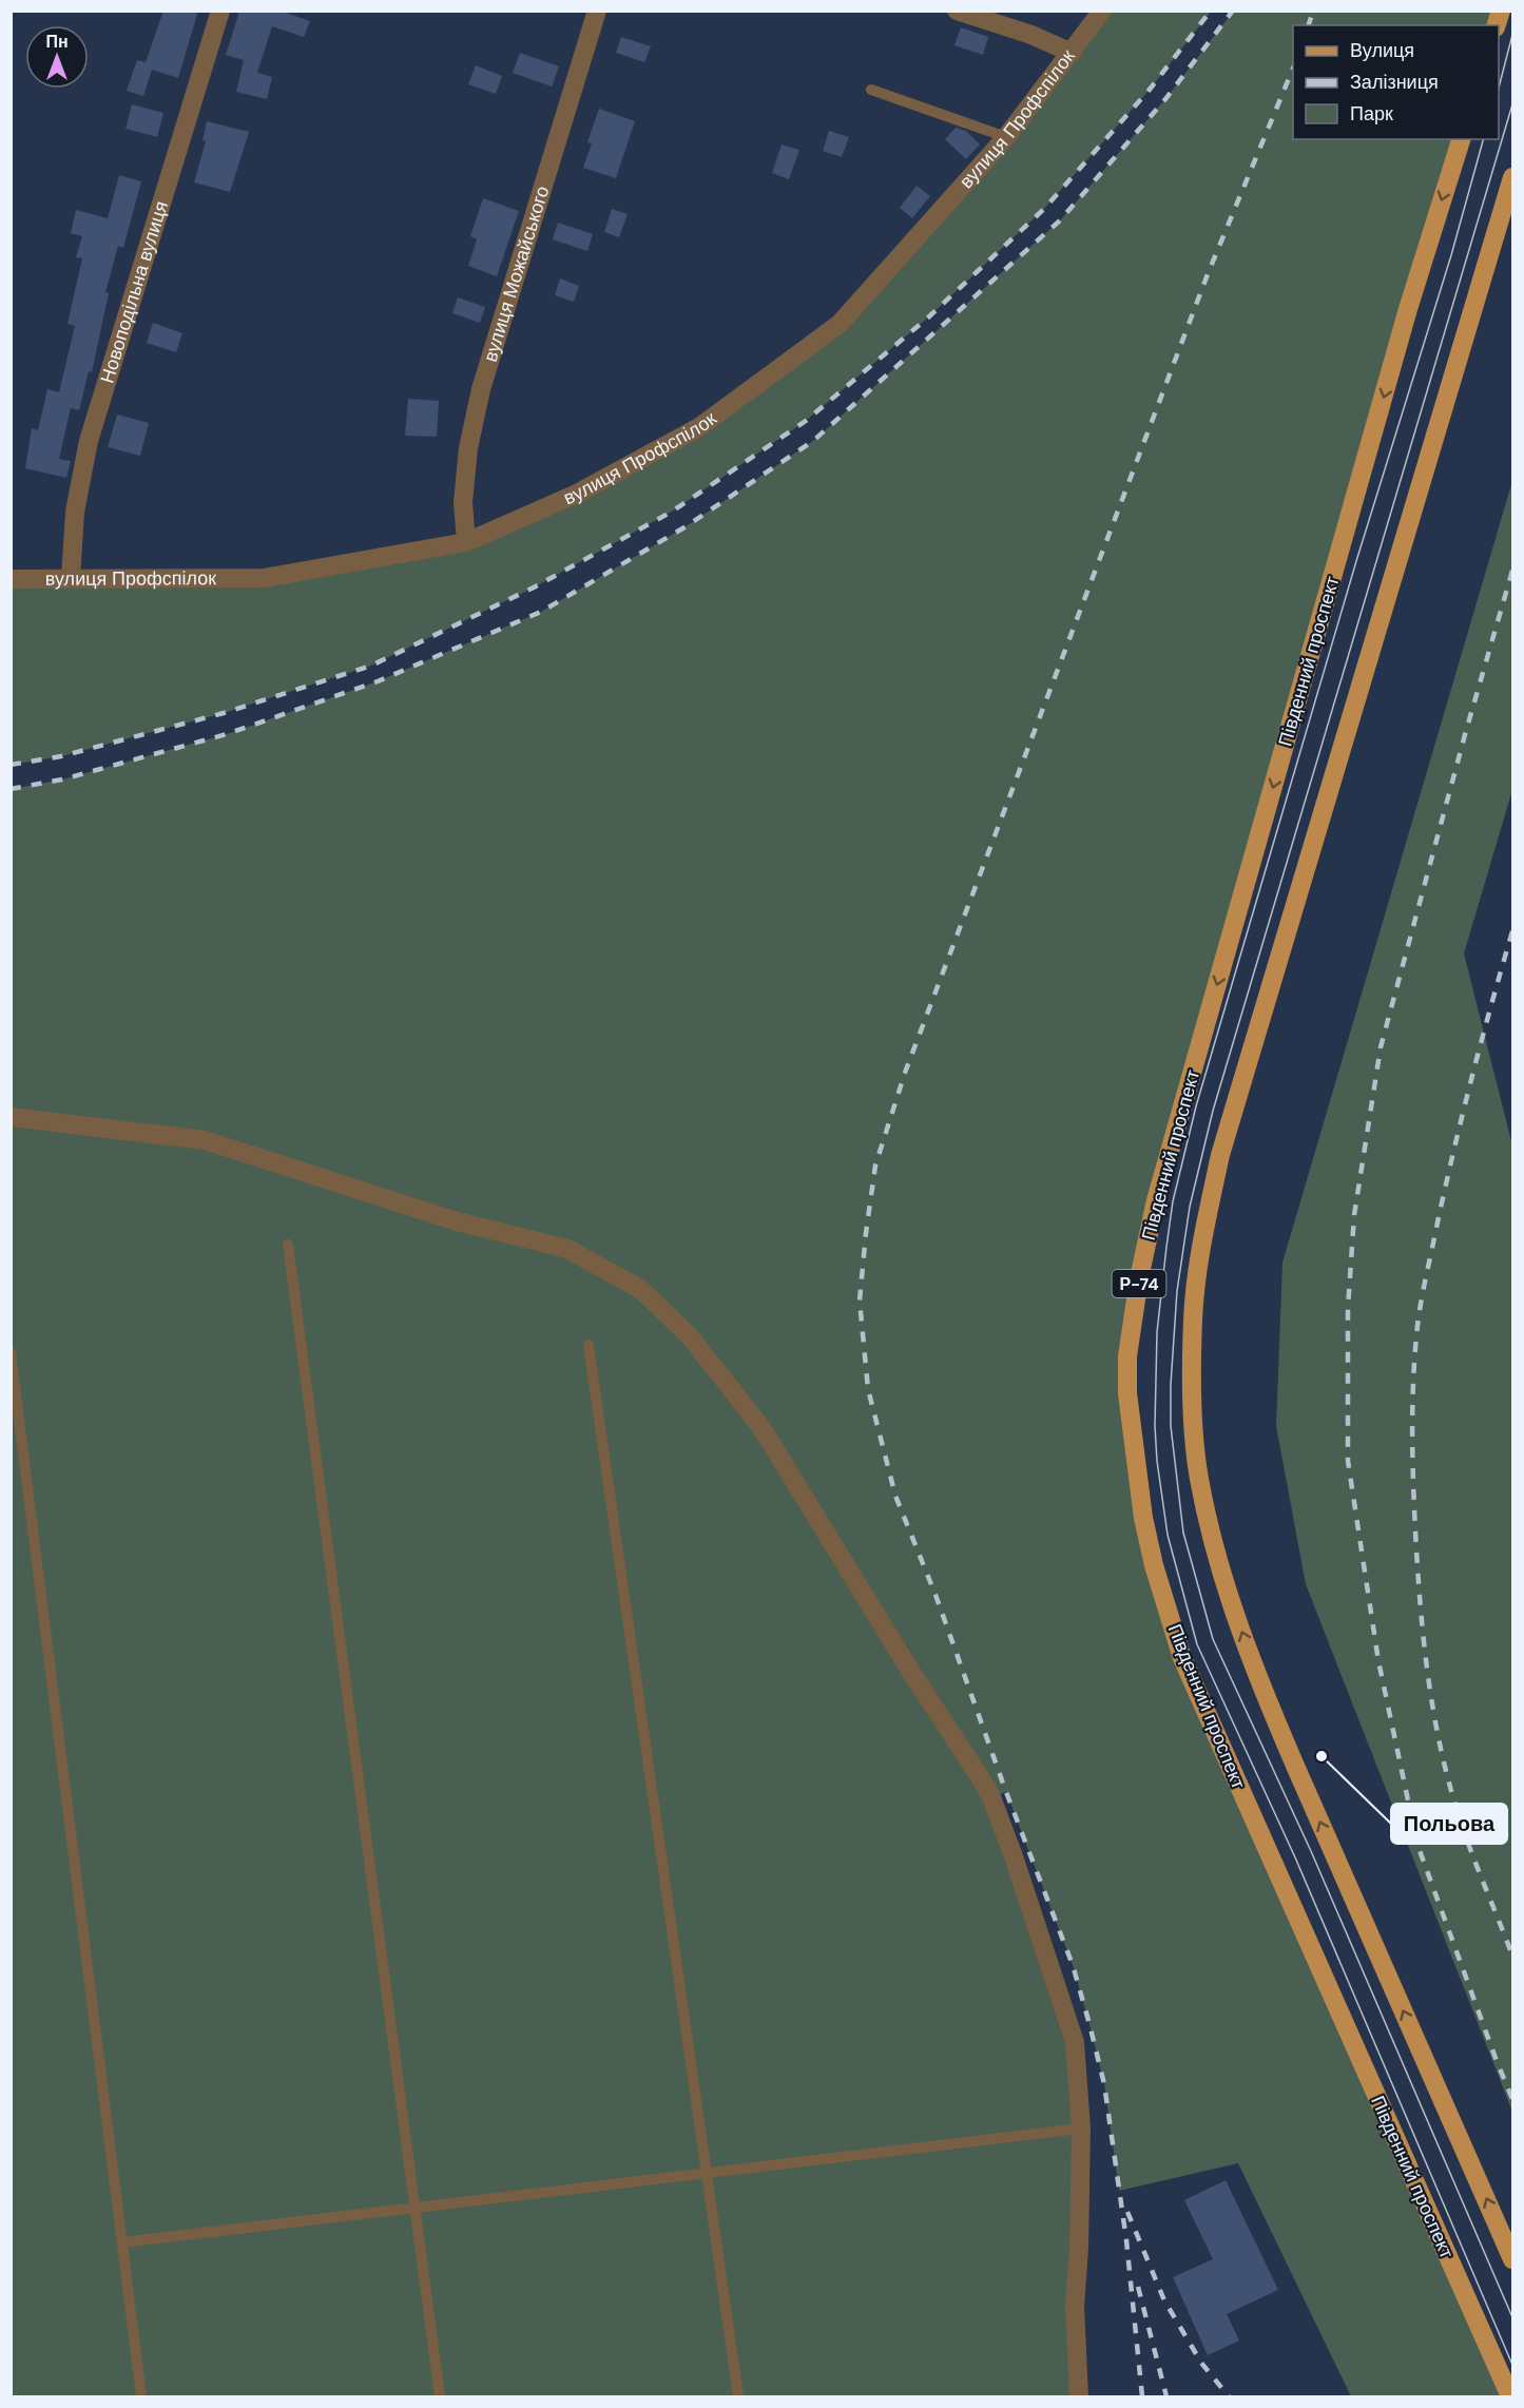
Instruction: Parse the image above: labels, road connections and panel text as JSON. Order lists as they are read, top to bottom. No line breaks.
{"streets":{"main road":["Південний проспект","Р-74"],"street":["вулиця Профспілок","вулиця Можайського","Новоподільна вулиця"]},"crossings":[["вулиця Профспілок","вулиця Можайського"],["вулиця Профспілок","Новоподільна вулиця"]],"places":["Польова"],"legend":["Вулиця","Залізниця","Парк"],"north":"top"}
